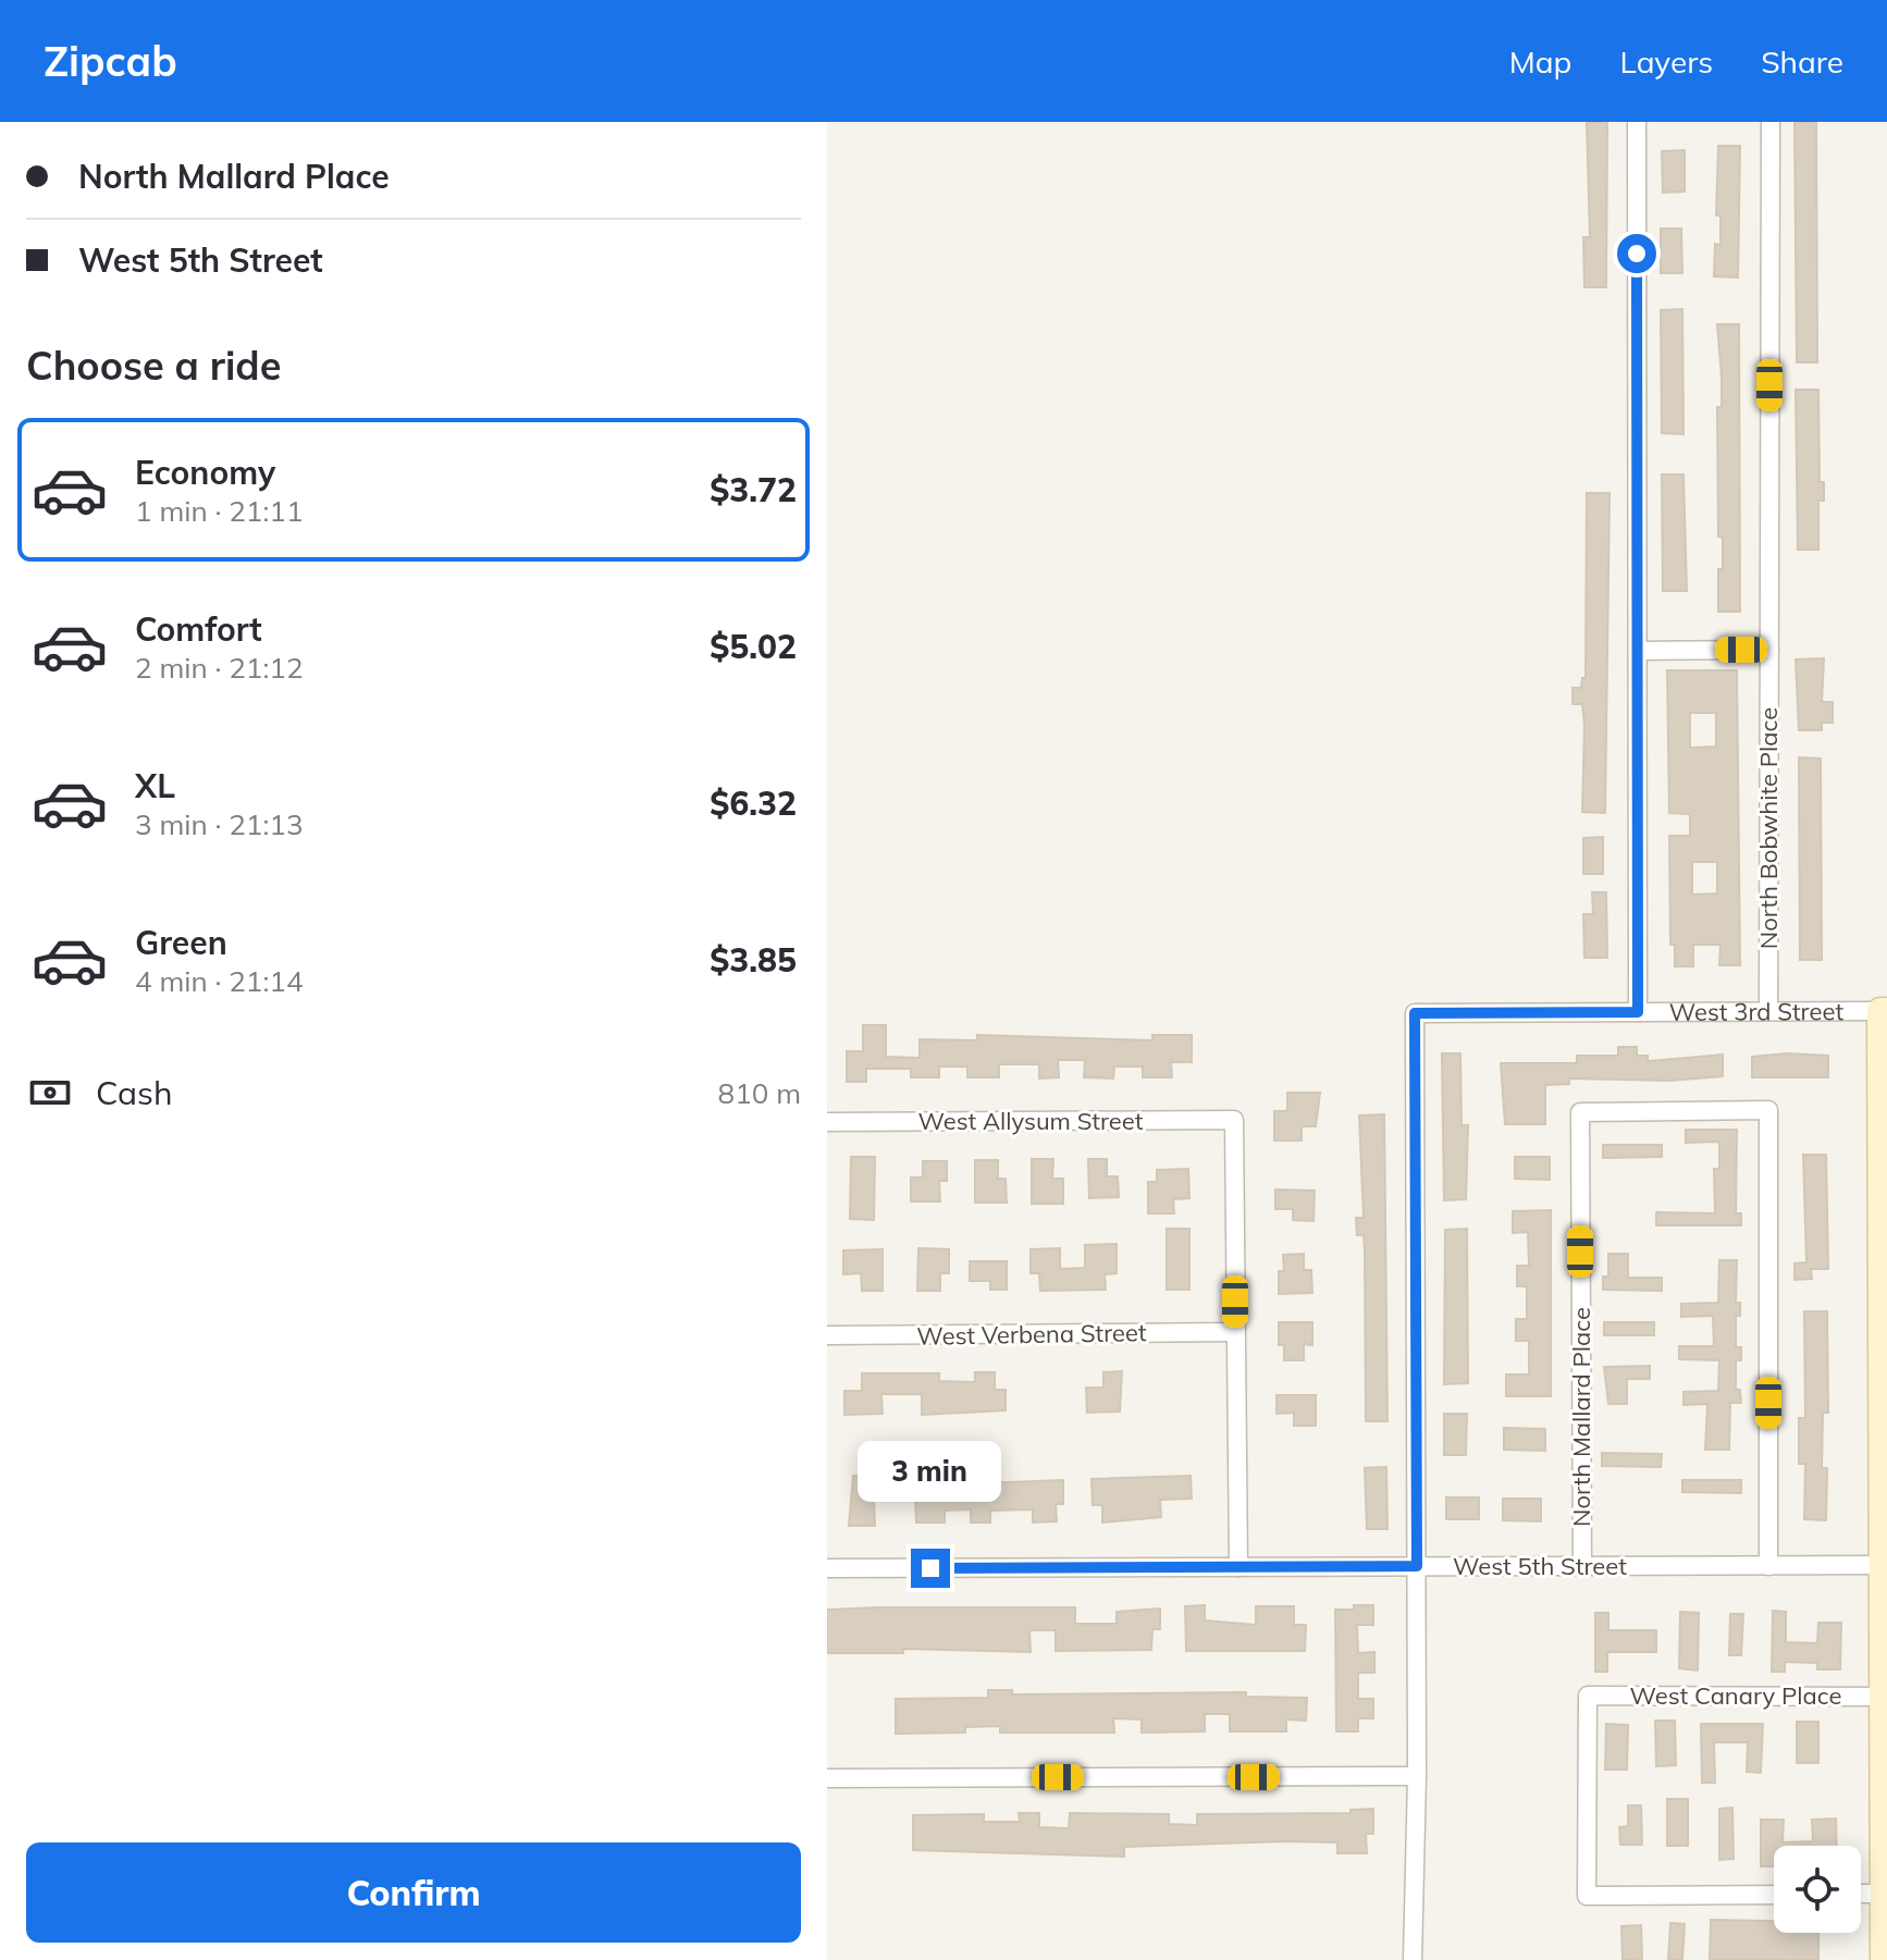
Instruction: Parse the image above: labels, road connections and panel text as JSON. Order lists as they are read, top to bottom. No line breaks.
{"streets":{"street":["North Bobwhite Place","West 3rd Street","West Allysum Street","West Verbena Street","North Mallard Place","West 5th Street","West Canary Place"]},"crossings":[["North Bobwhite Place","West 3rd Street"],["West 3rd Street","West 5th Street"],["West Allysum Street","West Verbena Street"],["North Mallard Place","West 5th Street"]],"page":{"header":"Zipcab","nav":["Map","Layers","Share"],"banner":["North Mallard Place","West 5th Street"],"heading":"Choose a ride","list":[{"name":"Economy","note":"1 min · 21:11","value":"$3.72"},{"name":"Comfort","note":"2 min · 21:12","value":"$5.02"},{"name":"XL","note":"3 min · 21:13","value":"$6.32"},{"name":"Green","note":"4 min · 21:14","value":"$3.85"}],"pay":["Cash","810 m"],"bubble":"3 min","buttons":"Confirm"}}
